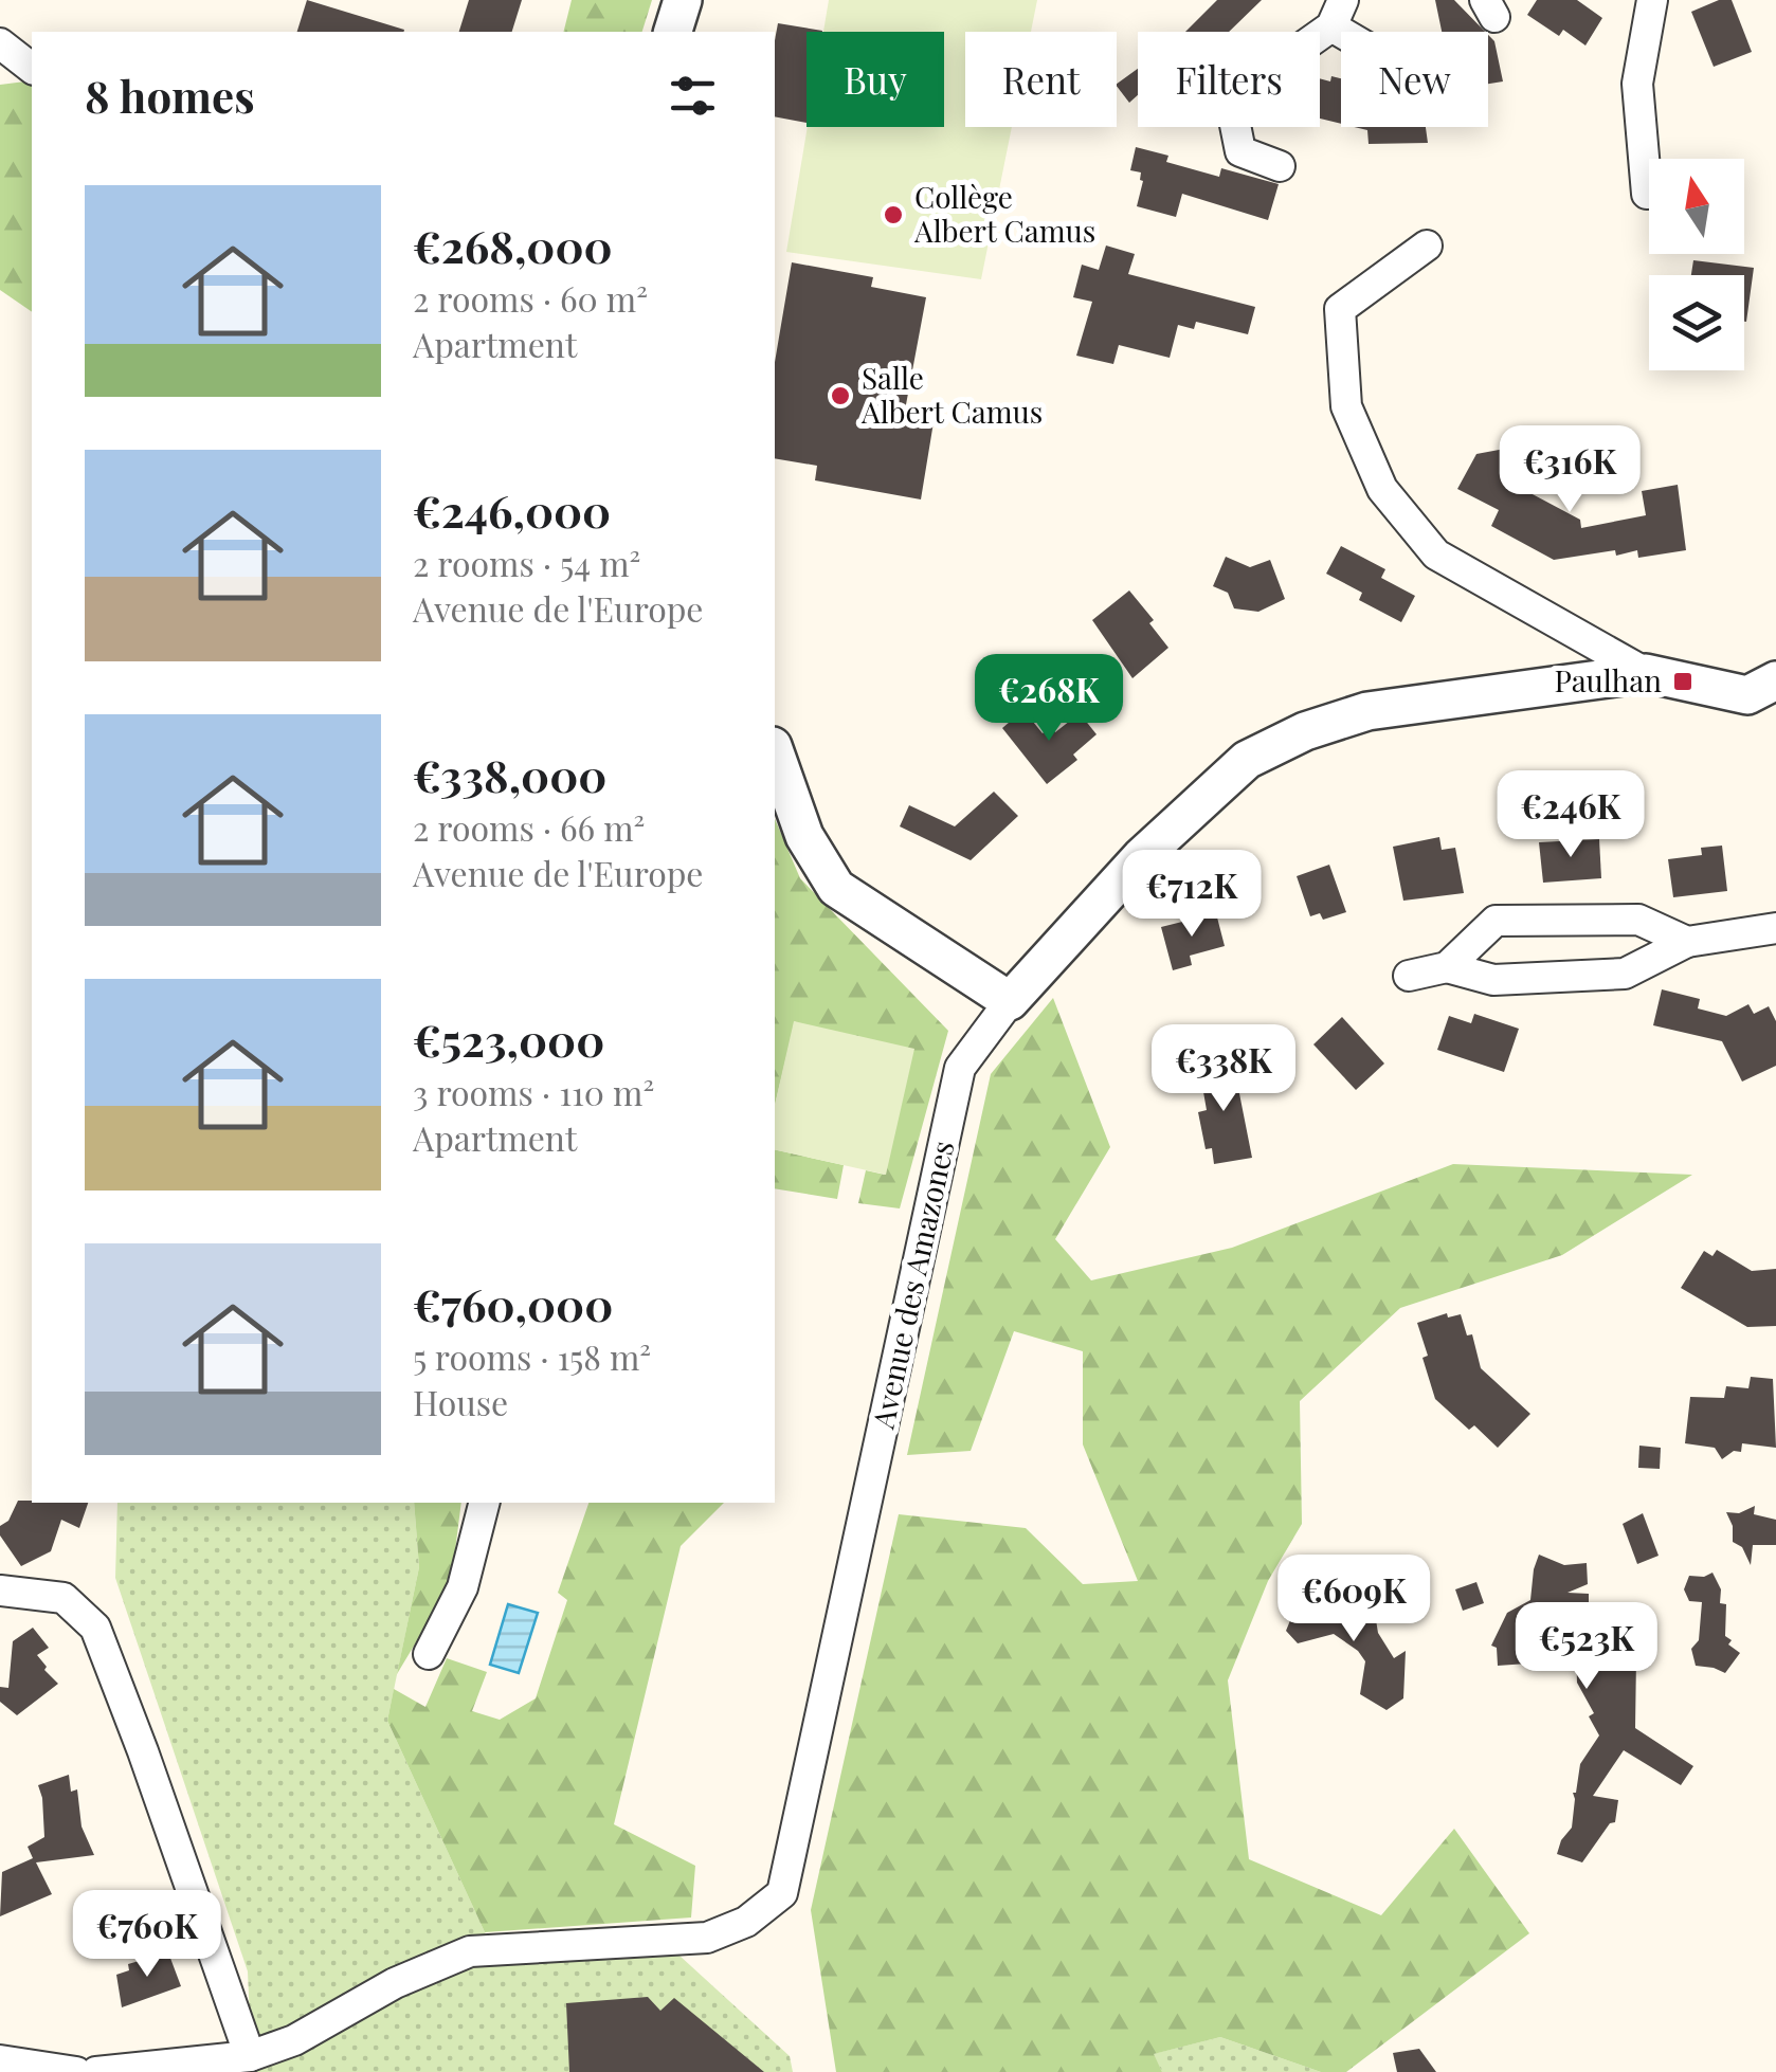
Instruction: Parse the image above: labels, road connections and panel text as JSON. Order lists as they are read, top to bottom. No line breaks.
{"streets":{"street":["Avenue des Amazones"]},"places":{"other":["Collège Albert Camus","Salle Albert Camus"],"transit":["Paulhan"]},"north":"top","page":{"chip":["Buy","Rent","Filters","New"],"heading":"8 homes","list":[{"name":"€268,000","note":"2 rooms · 60 m² · Apartment"},{"name":"€246,000","note":"2 rooms · 54 m² · Avenue de l'Europe"},{"name":"€338,000","note":"2 rooms · 66 m² · Avenue de l'Europe"},{"name":"€523,000","note":"3 rooms · 110 m² · Apartment"},{"name":"€760,000","note":"5 rooms · 158 m² · House"}],"price":["€316K","€268K","€246K","€712K","€338K","€609K","€523K","€760K"]}}
